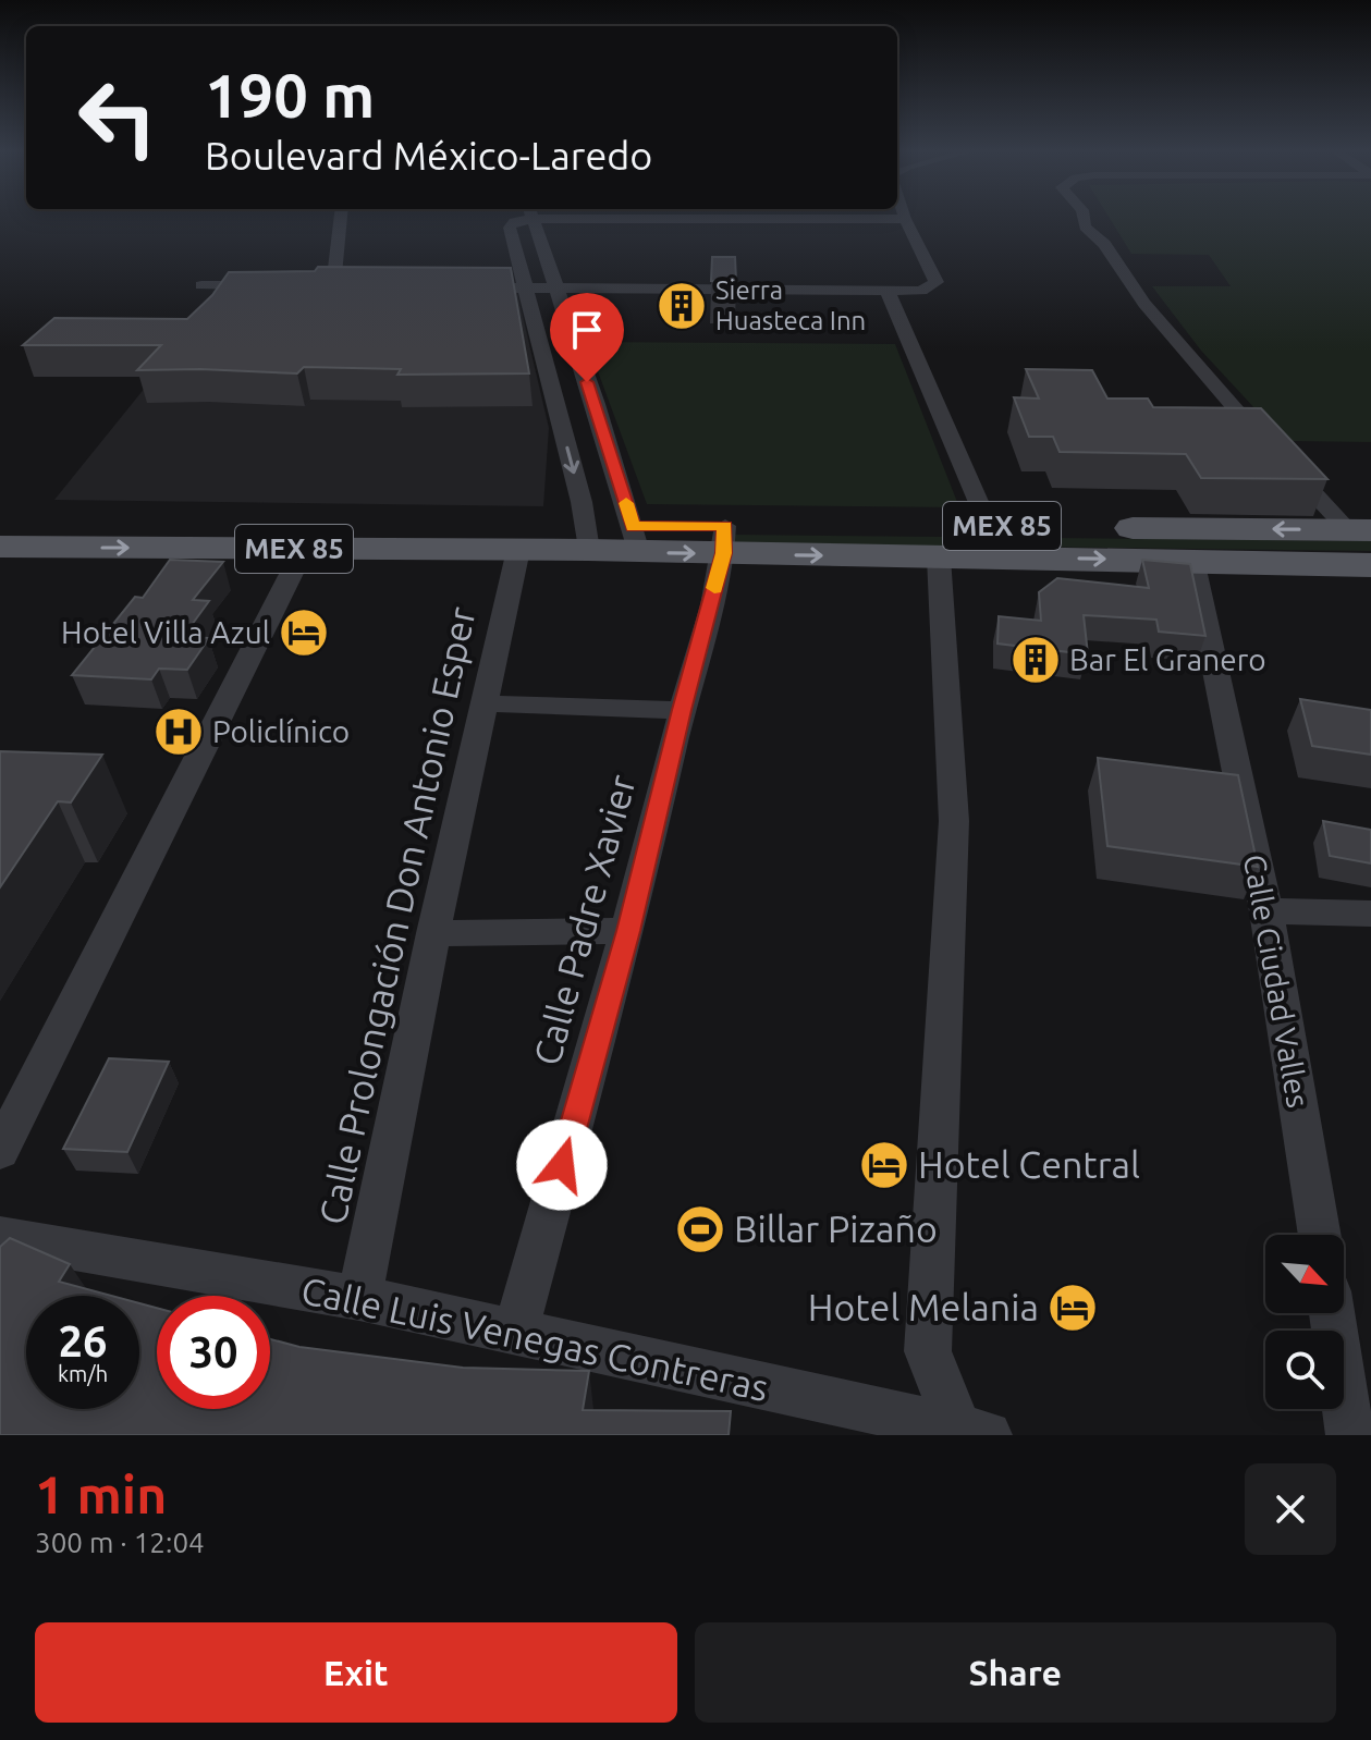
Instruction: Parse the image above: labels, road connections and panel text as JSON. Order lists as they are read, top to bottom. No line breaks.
{"streets":{"main road":["MEX 85"],"street":["Calle Prolongación Don Antonio Esper","Calle Padre Xavier","Calle Ciudad Valles","Calle Luis Venegas Contreras"]},"crossings":[["MEX 85","Calle Prolongación Don Antonio Esper"],["MEX 85","Calle Padre Xavier"],["MEX 85","Calle Ciudad Valles"],["Calle Prolongación Don Antonio Esper","Calle Luis Venegas Contreras"],["Calle Padre Xavier","Calle Luis Venegas Contreras"]],"places":{"building":["Sierra Huasteca Inn","Bar El Granero"],"hotel":["Hotel Villa Azul","Hotel Central","Hotel Melania"],"hospital":["Policlínico"],"sports":["Billar Pizaño"]},"north":"bottom right","page":{"turn":["190 m","Boulevard México-Laredo"],"speed":"26 km/h","limit":"30","heading":["1 min","300 m · 12:04"],"buttons":["Exit","Share"]}}
